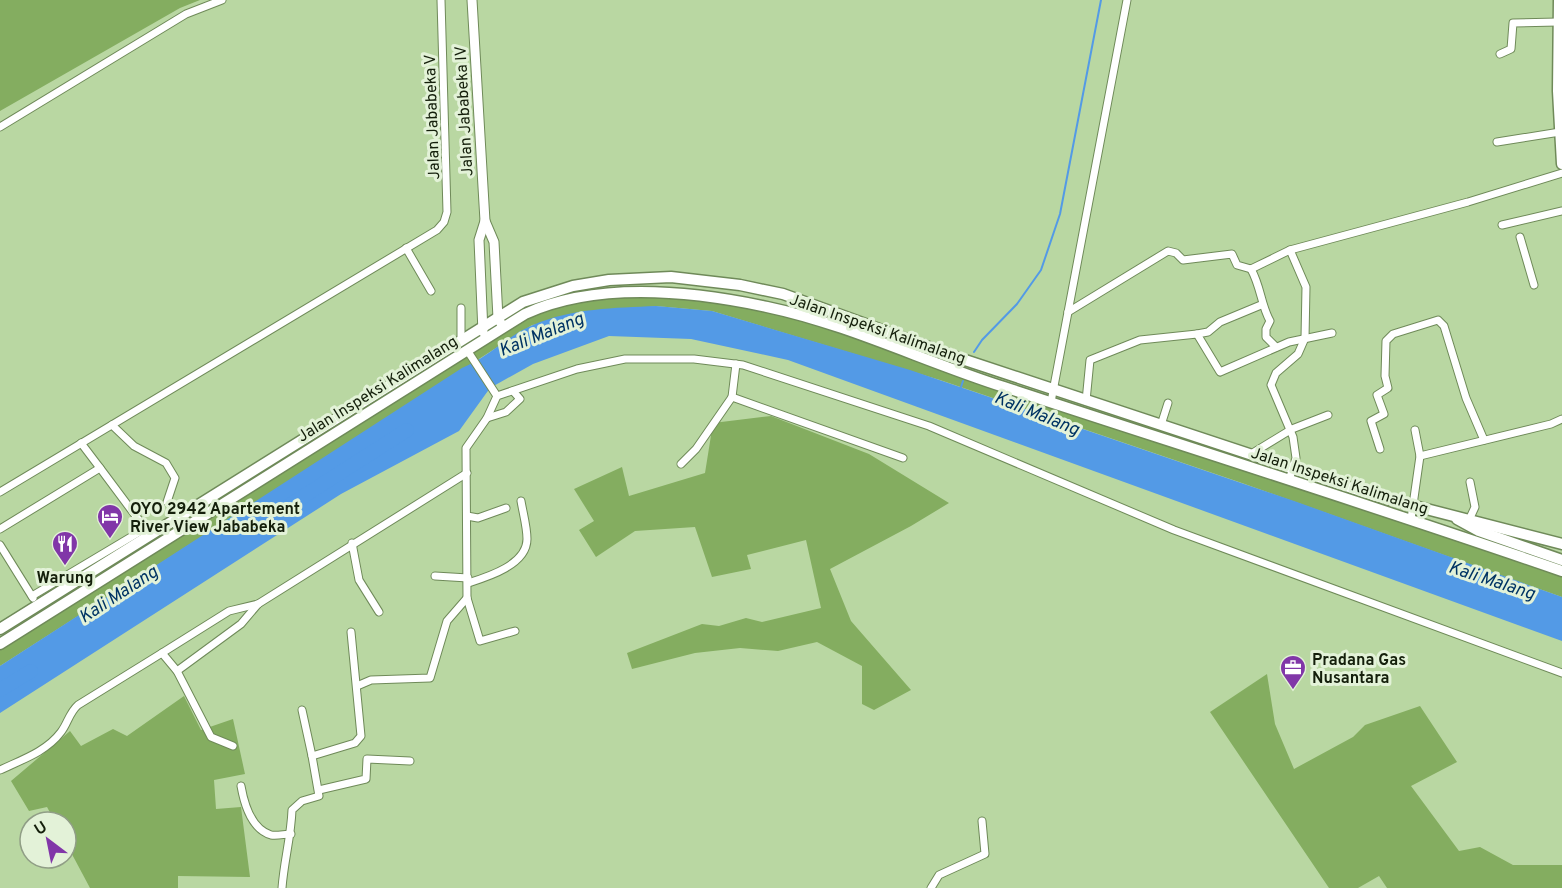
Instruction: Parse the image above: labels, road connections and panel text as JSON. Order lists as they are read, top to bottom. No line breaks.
{"streets":{"main road":["Jalan Inspeksi Kalimalang"],"street":["Jalan Jababeka IV","Jalan Jababeka V"]},"crossings":[["Jalan Jababeka IV","Jalan Inspeksi Kalimalang"]],"water":["Kali Malang"],"places":{"hotel":["OYO 2942 Apartement River View Jababeka"],"restaurant":["Warung"],"office":["Pradana Gas Nusantara"]},"north":"top left"}
